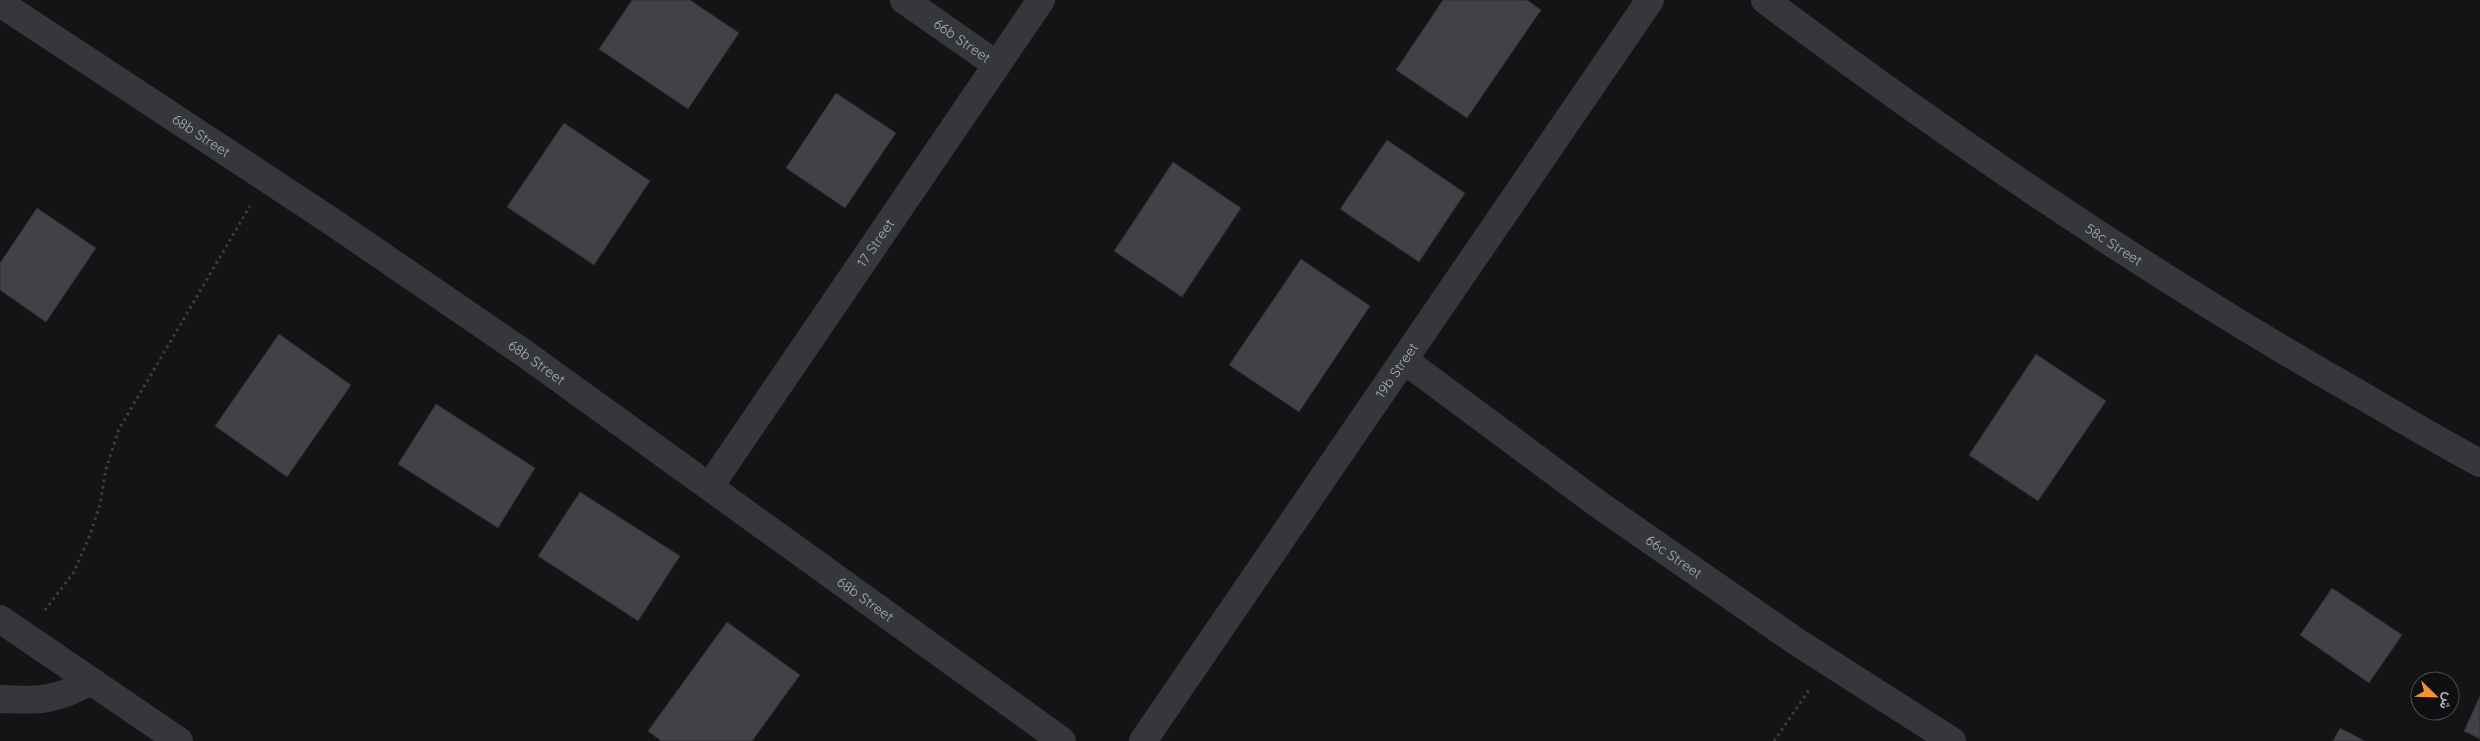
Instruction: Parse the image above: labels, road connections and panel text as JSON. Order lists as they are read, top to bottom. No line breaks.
{"streets":{"street":["66b Street","68b Street","17 Street","58c Street","19b Street","66c Street"]},"crossings":[["66b Street","17 Street"],["68b Street","17 Street"],["19b Street","66c Street"]],"north":"bottom right"}
